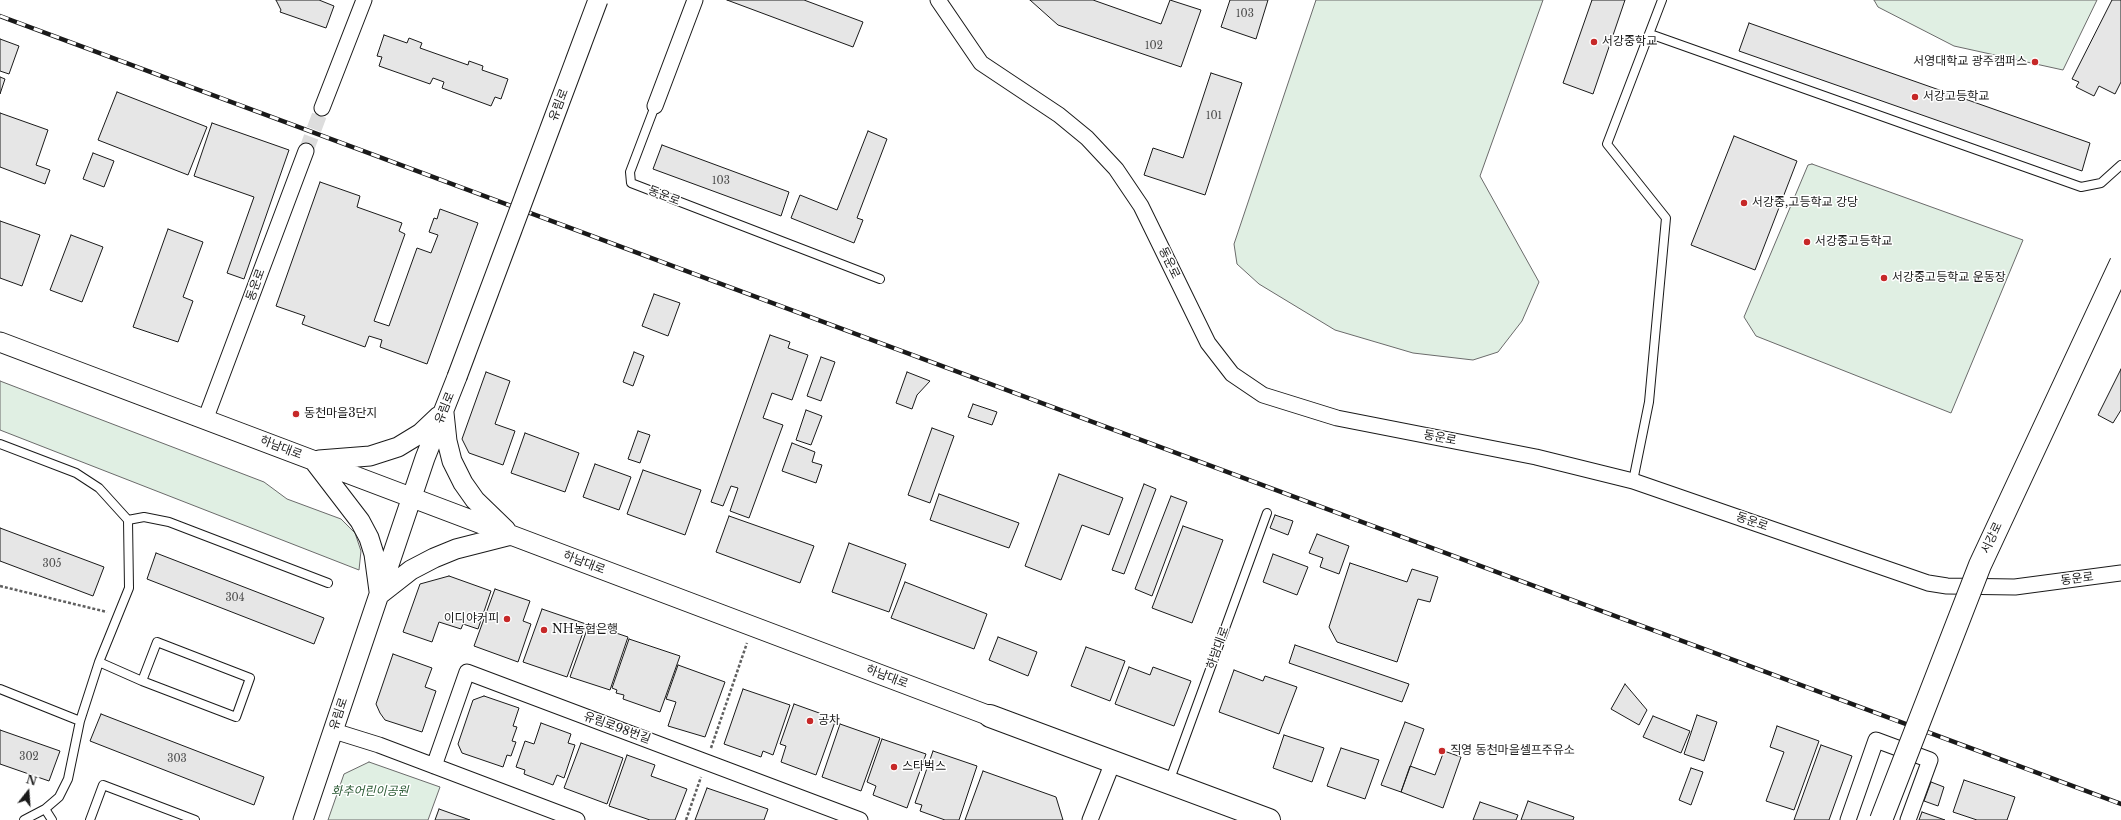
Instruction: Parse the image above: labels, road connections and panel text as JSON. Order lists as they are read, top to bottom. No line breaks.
{"streets":{"main road":["하남대로","서강로"],"street":["유림로","동운로","유림로98번길"]},"crossings":[["유림로","하남대로"],["동운로","하남대로"]],"parks":["화추어린이공원"],"places":["서강중학교","서영대학교 광주캠퍼스","서강고등학교","서강중,고등학교 강당","서강중고등학교","서강중고등학교 운동장","동천마을3단지","이디야커피","NH농협은행","공차","직영 동천마을셀프주유소","스타벅스"],"house_numbers":["103","102","101","103","305","304","302","303"],"north":"top"}
